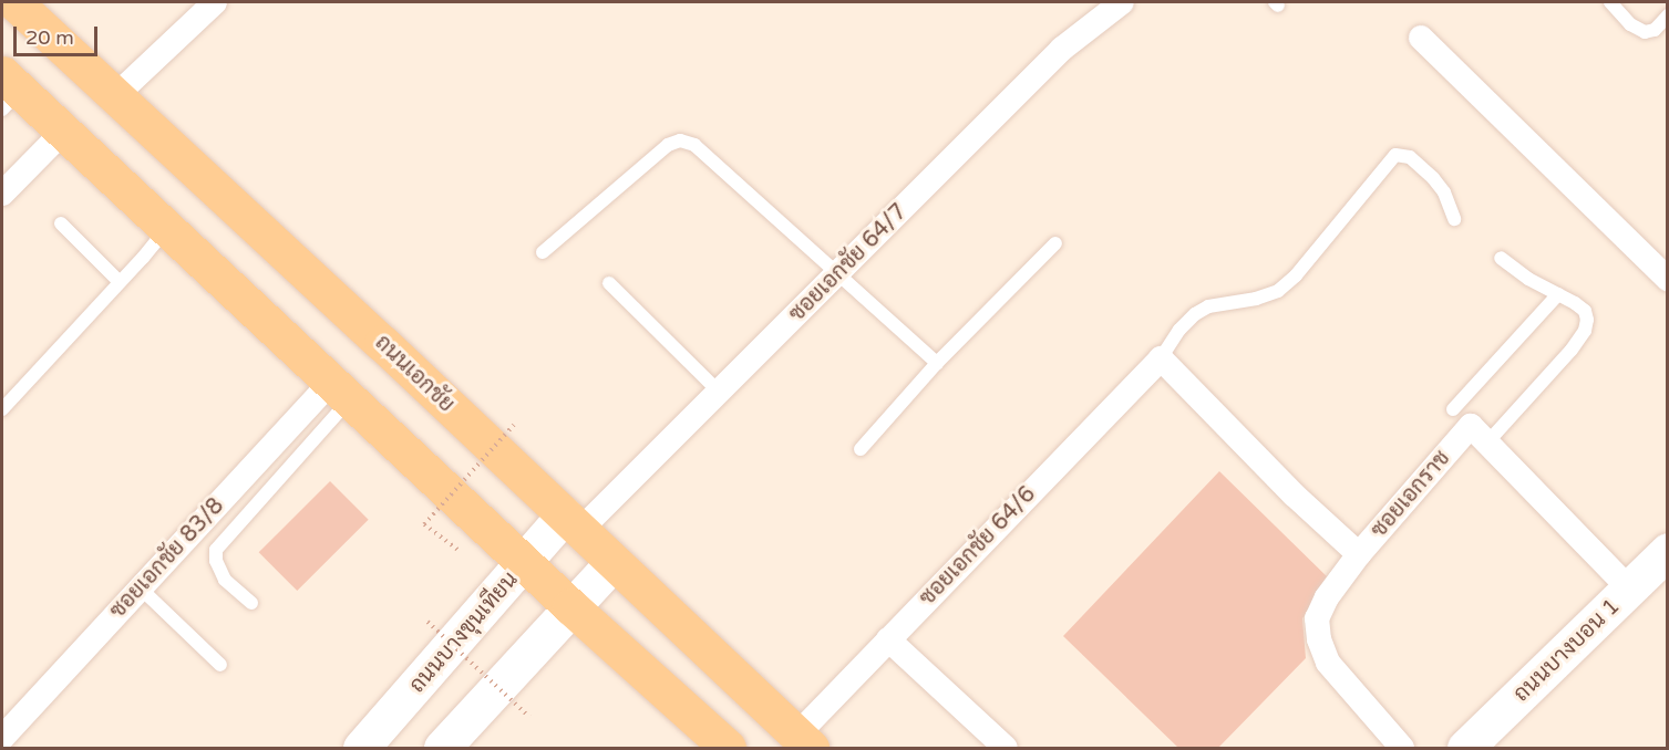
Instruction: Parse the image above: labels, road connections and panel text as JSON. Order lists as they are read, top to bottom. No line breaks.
{"streets":{"main road":["ถนนเอกชัย","ถนนบางขุนเทียน","ถนนบางบอน 1"],"street":["ซอยเอกชัย 64/7","ซอยเอกราช","ซอยเอกชัย 64/6","ซอยเอกชัย 83/8"]},"crossings":[["ซอยเอกชัย 64/7","ถนนเอกชัย"],["ซอยเอกชัย 64/7","ถนนบางขุนเทียน"],["ถนนเอกชัย","ซอยเอกชัย 64/6"],["ถนนเอกชัย","ถนนบางขุนเทียน"],["ซอยเอกราช","ซอยเอกชัย 64/6"],["ซอยเอกราช","ถนนบางบอน 1"]],"scale_bar":"20 m"}
